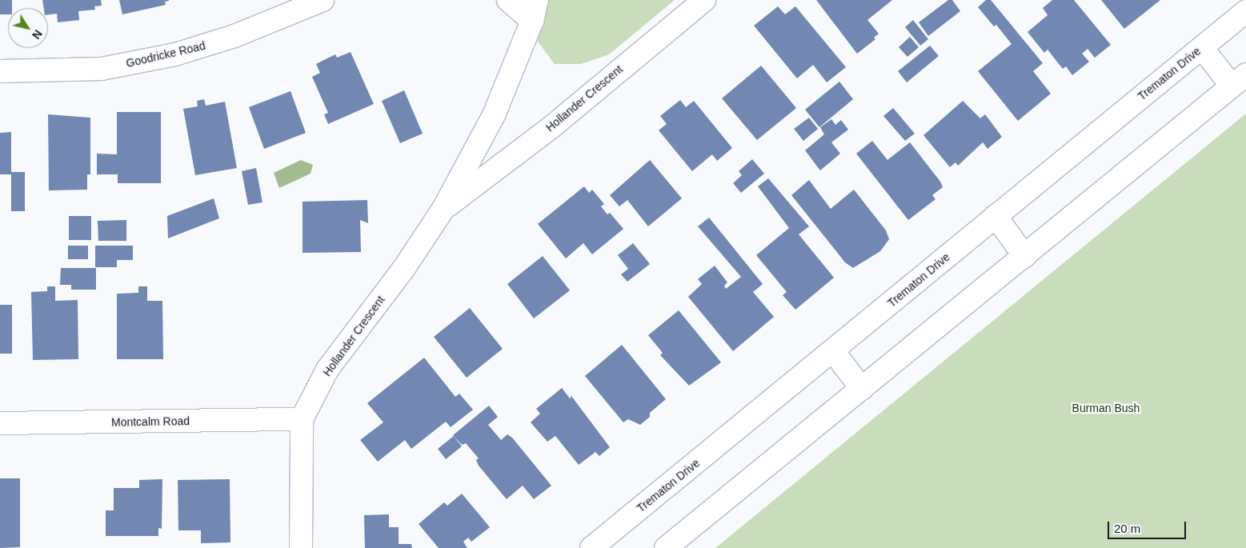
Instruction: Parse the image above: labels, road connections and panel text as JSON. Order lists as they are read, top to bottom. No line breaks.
{"streets":{"street":["Goodricke Road","Trematon Drive","Hollander Crescent","Montcalm Road"]},"crossings":[["Hollander Crescent","Montcalm Road"]],"parks":["Burman Bush"],"scale_bar":"20 m","north":"bottom right"}
